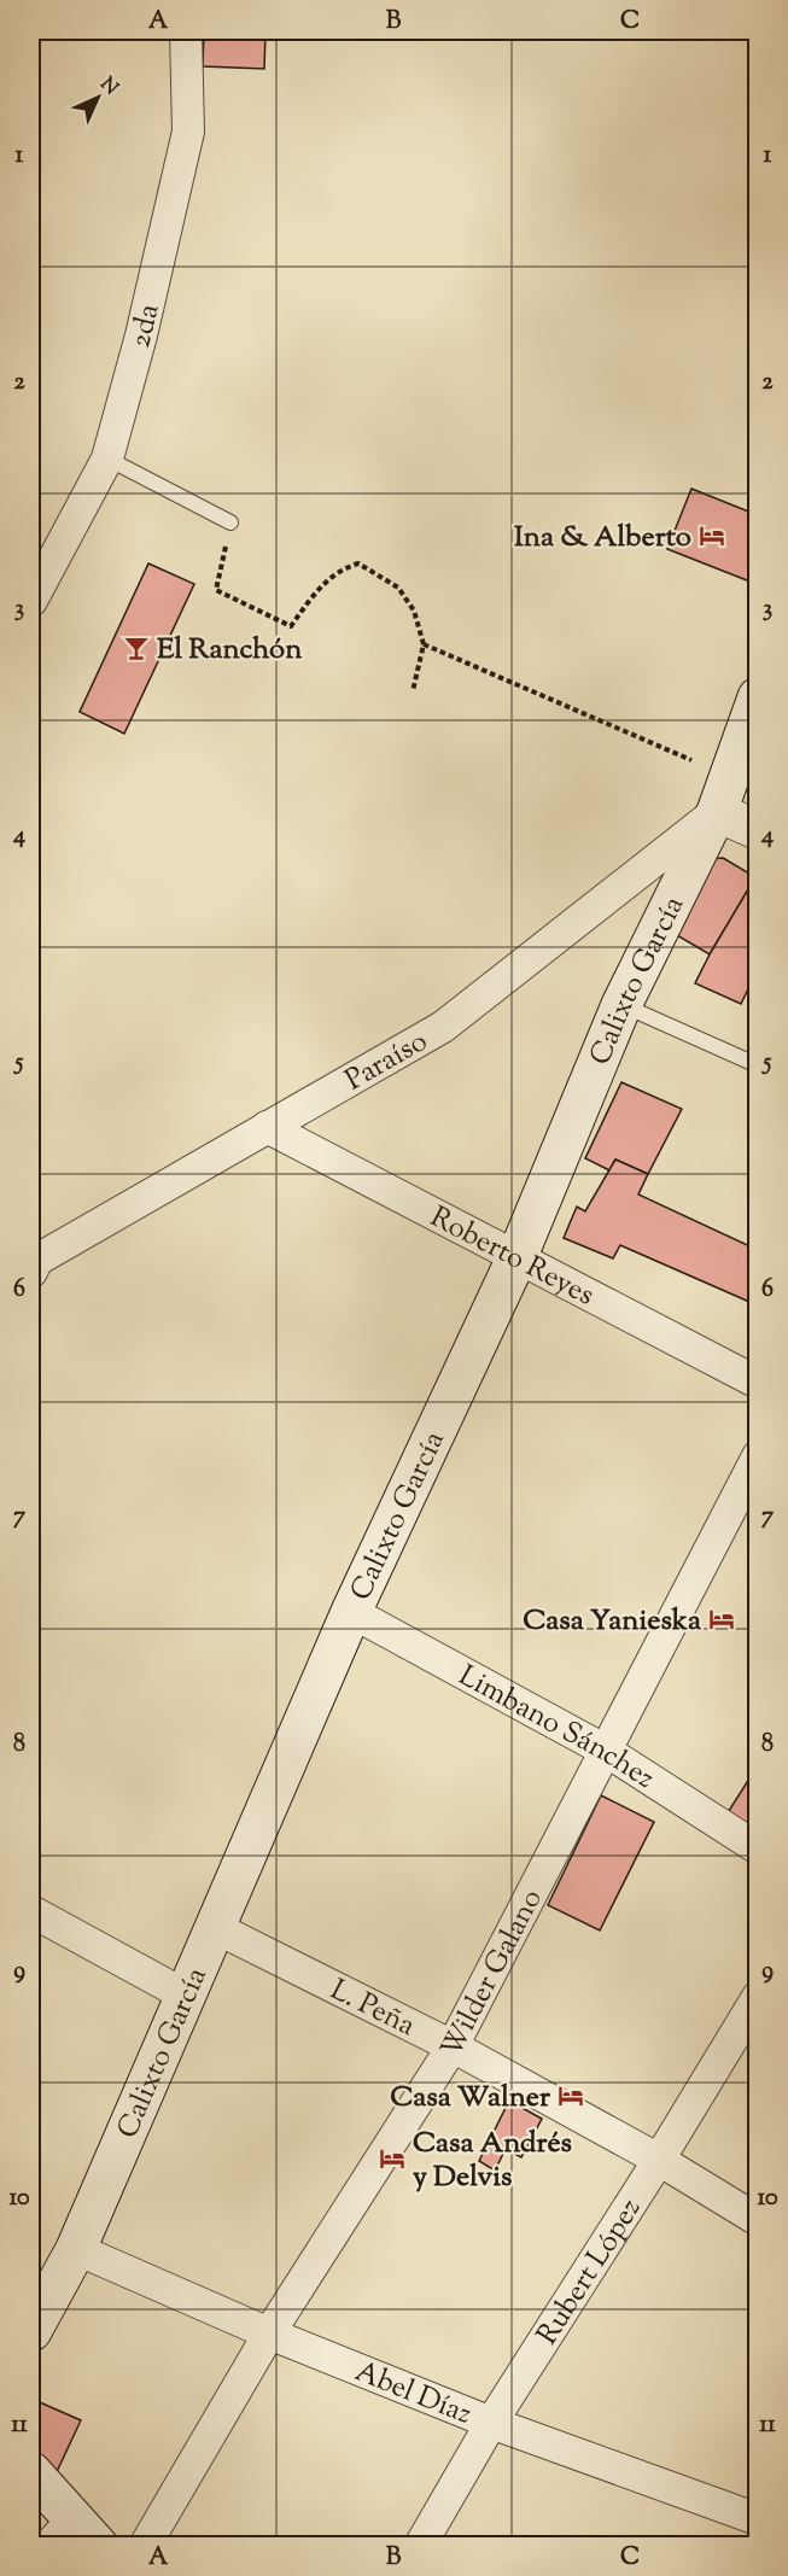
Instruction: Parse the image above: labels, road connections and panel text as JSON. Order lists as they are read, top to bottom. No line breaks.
{"streets":{"main road":["Calixto García"],"street":["2da","Paraíso","Roberto Reyes","Limbano Sánchez","Wilder Galano","L. Peña","Rubert López","Abel Díaz"]},"crossings":[["Calixto García","Paraíso"],["Calixto García","Roberto Reyes"],["Calixto García","Limbano Sánchez"],["Calixto García","L. Peña"],["Calixto García","Abel Díaz"],["Paraíso","Roberto Reyes"],["Limbano Sánchez","Wilder Galano"],["Wilder Galano","L. Peña"],["Wilder Galano","Abel Díaz"],["L. Peña","Rubert López"],["Rubert López","Abel Díaz"]],"places":{"hotel":["Ina & Alberto","Casa Yanieska","Casa Walner","Casa Andrés y Delvis"],"bar":["El Ranchón"]},"north":"top right","grid":{"columns":["A","B","C"],"rows":["1","2","3","4","5","6","7","8","9","10","11"]}}
